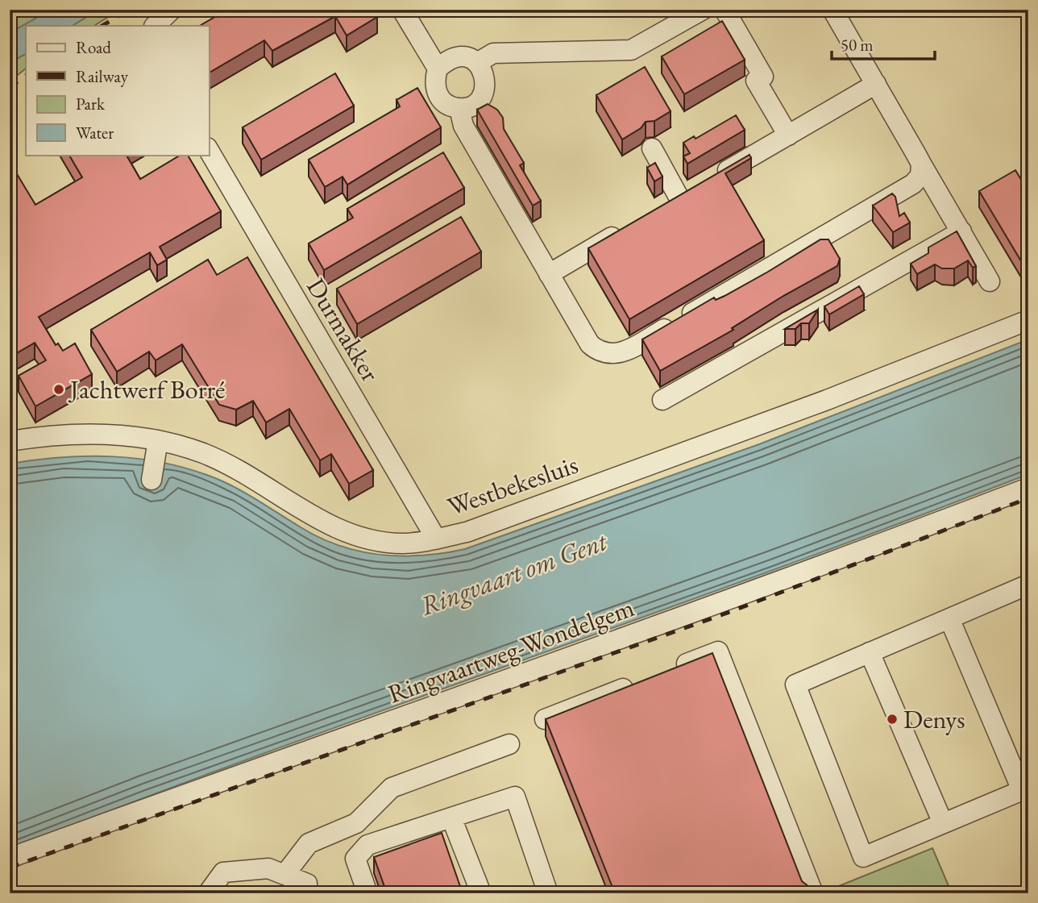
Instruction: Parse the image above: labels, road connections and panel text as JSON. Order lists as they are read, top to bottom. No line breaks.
{"streets":{"street":["Durmakker","Westbekesluis","Ringvaartweg-Wondelgem"]},"crossings":[["Durmakker","Westbekesluis"]],"water":["Ringvaart om Gent"],"places":["Jachtwerf Borré","Denys"],"legend":["Road","Railway","Park","Water"],"scale_bar":"50 m"}
